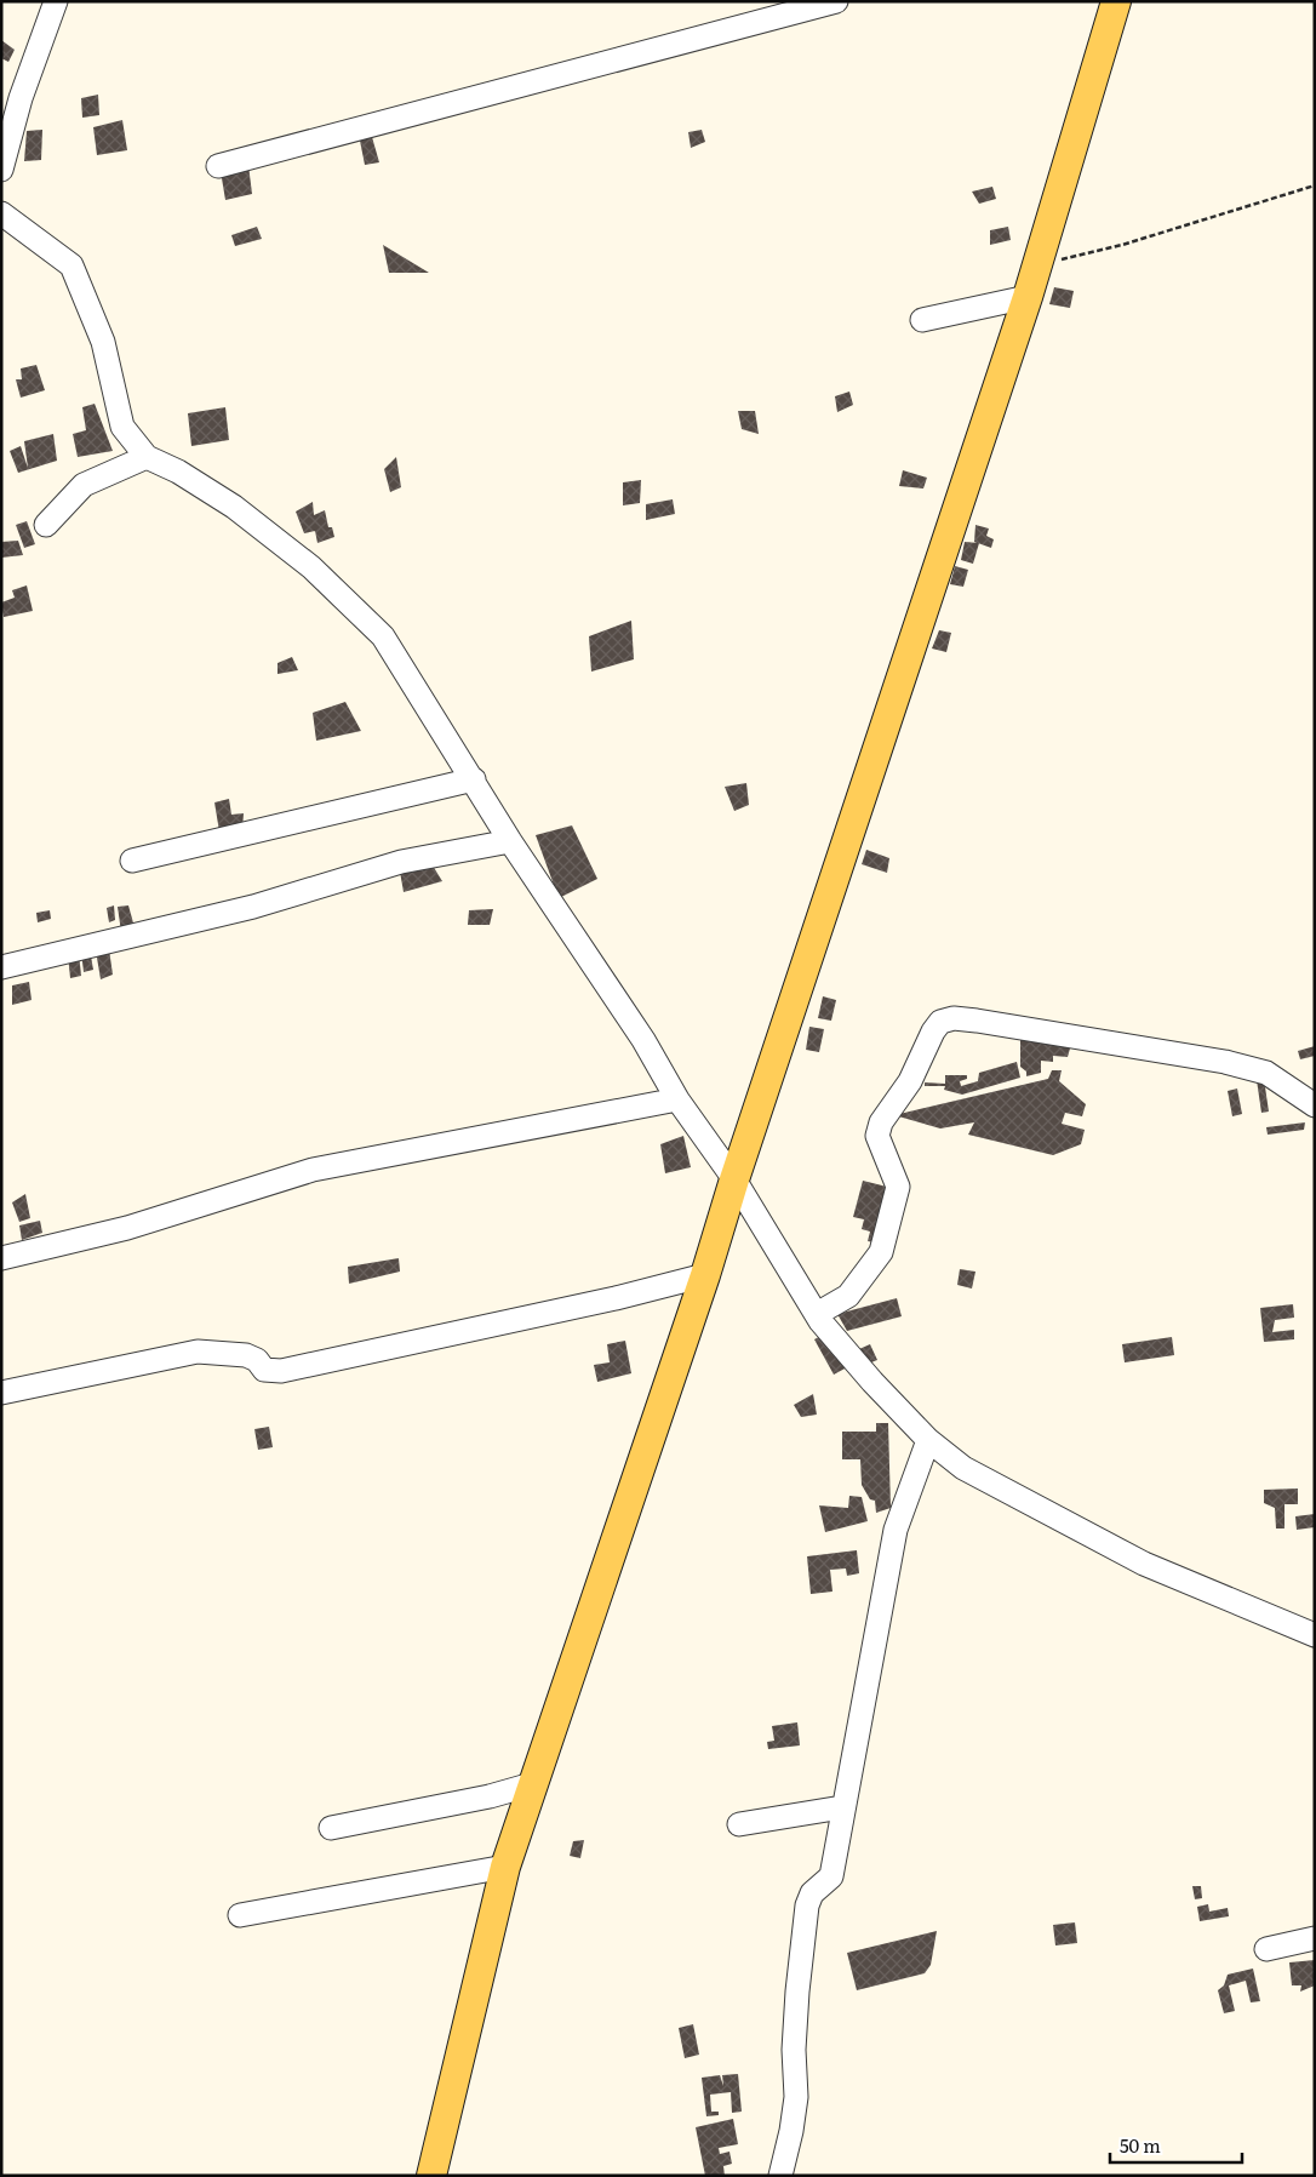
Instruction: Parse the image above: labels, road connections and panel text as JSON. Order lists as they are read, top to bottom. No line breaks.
{"scale_bar":"50 m"}
